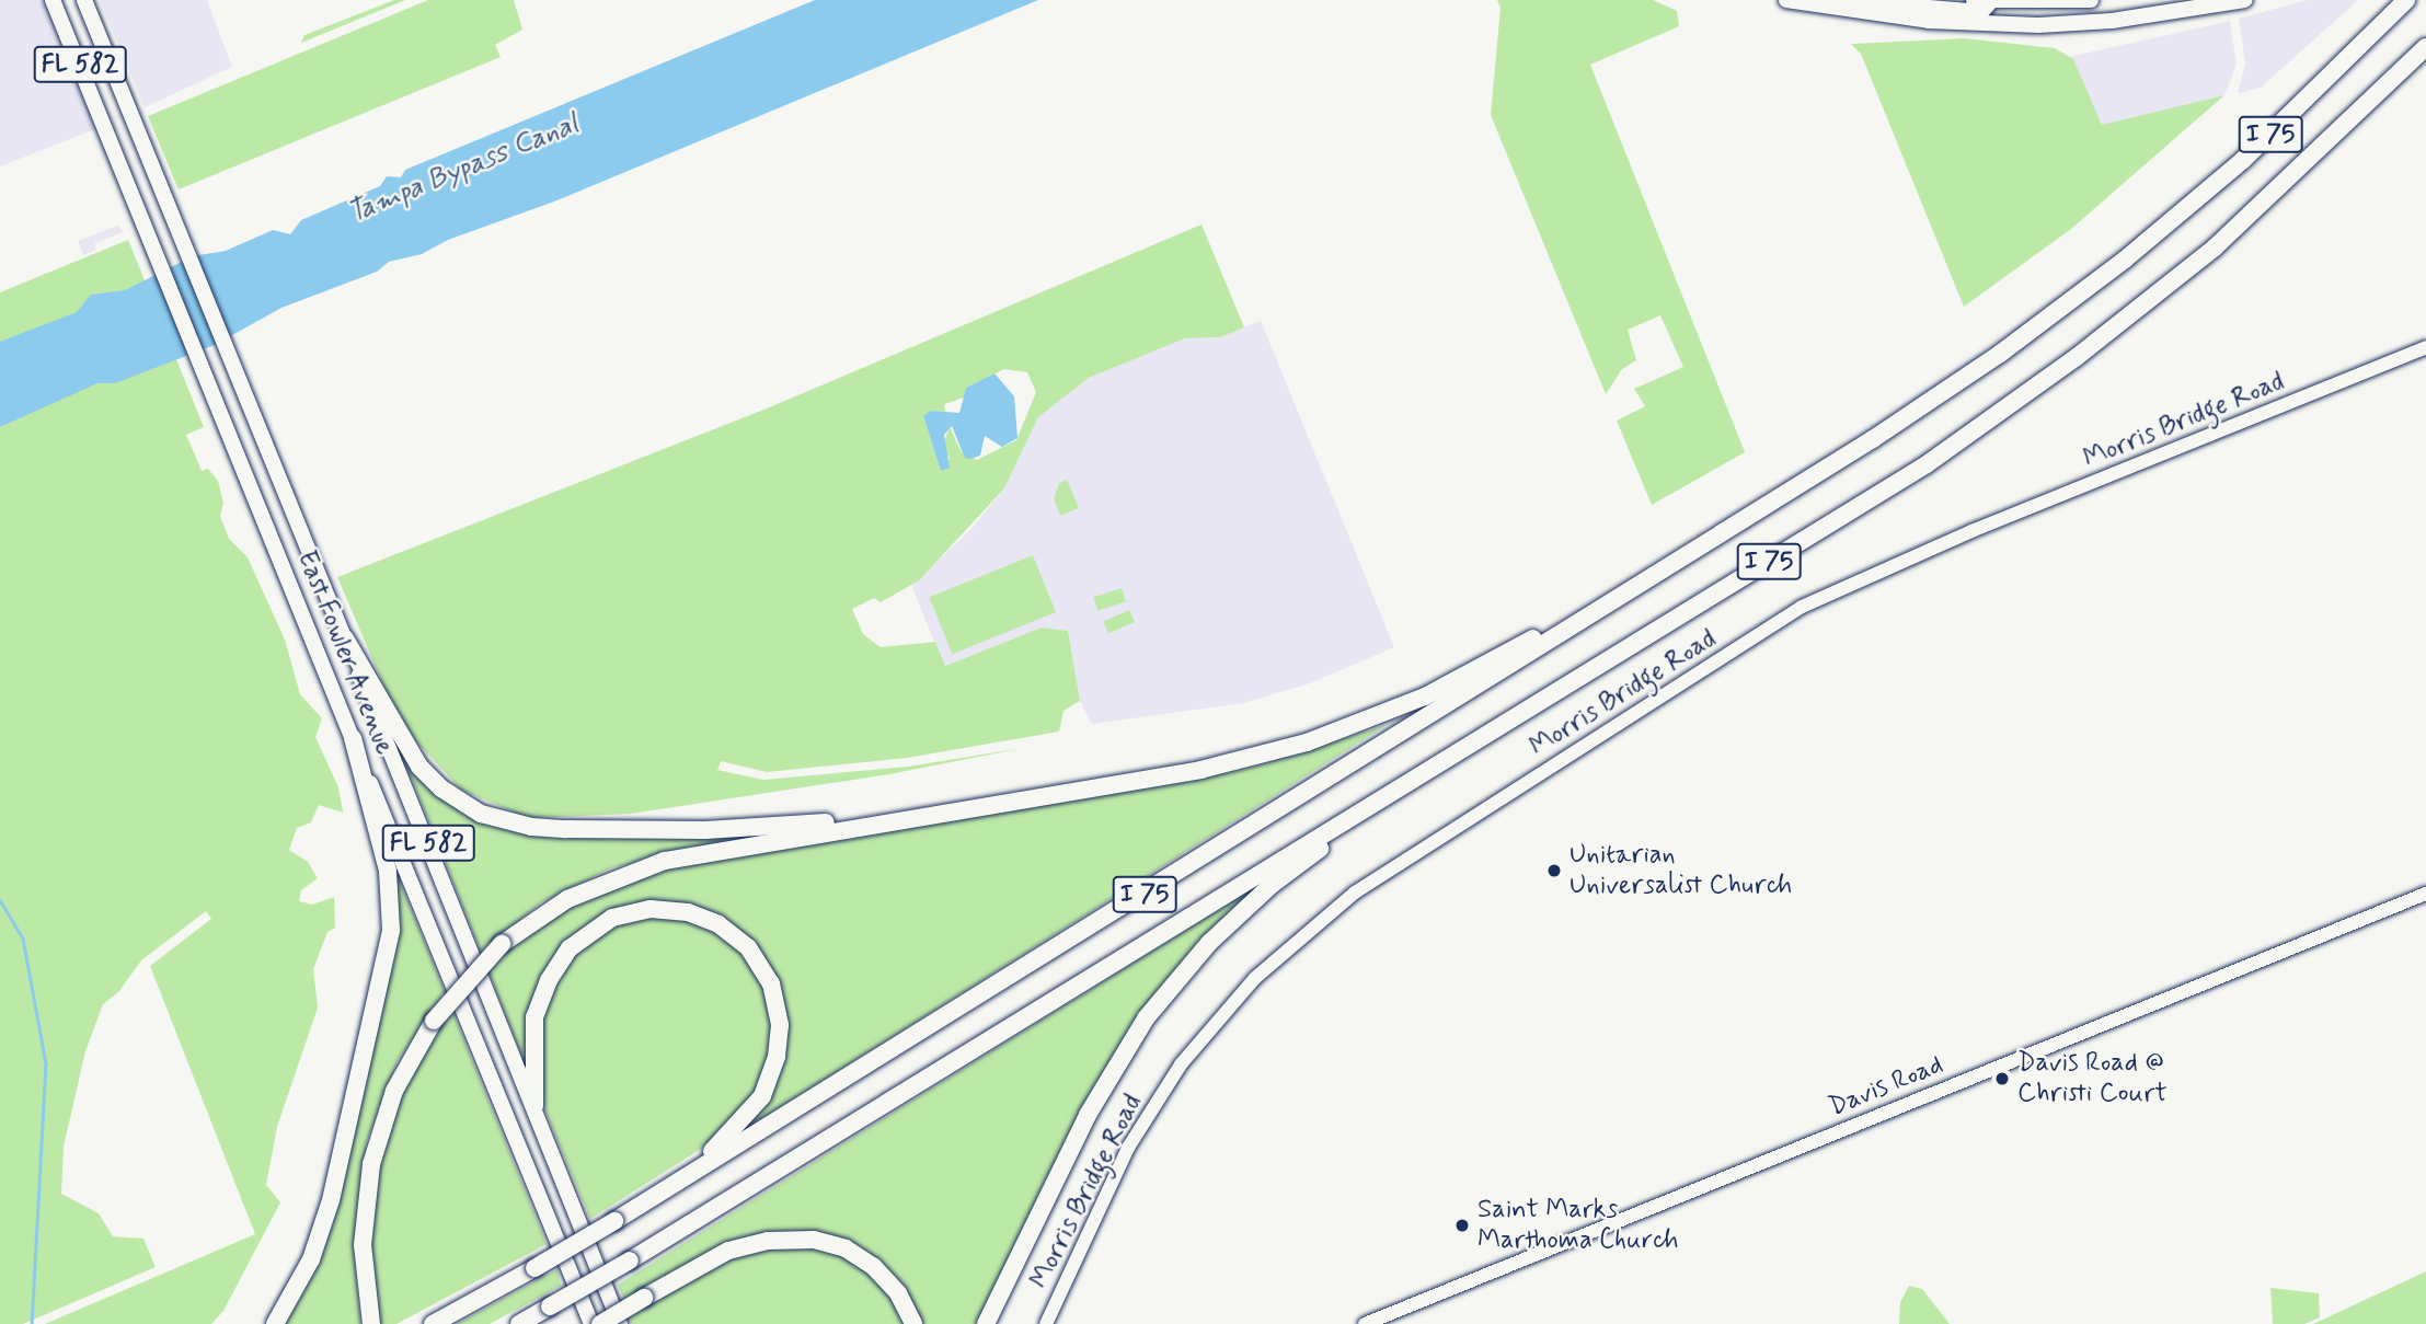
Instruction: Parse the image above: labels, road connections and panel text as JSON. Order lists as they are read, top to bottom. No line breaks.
{"streets":{"highway":["I 75"],"main road":["FL 582","East Fowler Avenue"],"street":["Morris Bridge Road","Davis Road"]},"water":["Tampa Bypass Canal"],"places":["Unitarian Universalist Church","Davis Road @ Christi Court","Saint Marks Marthoma Church"]}
